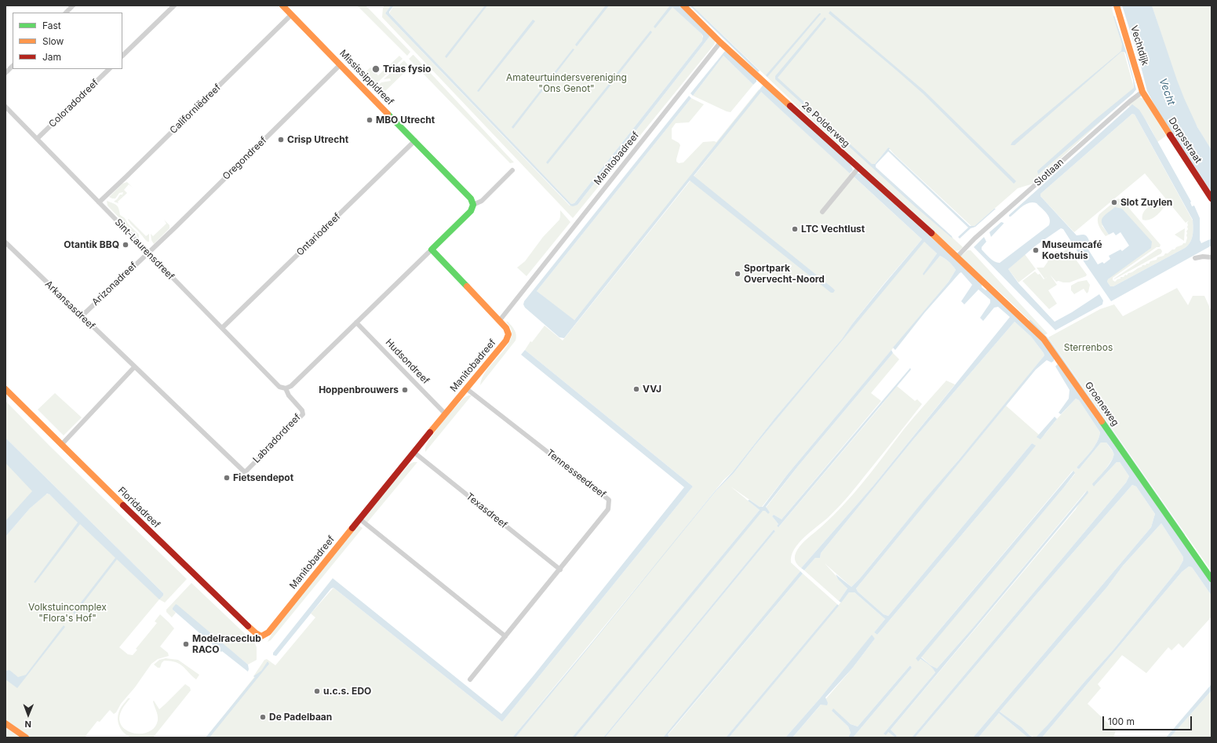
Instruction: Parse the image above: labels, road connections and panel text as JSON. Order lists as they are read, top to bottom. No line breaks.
{"streets":{"street":["Vechtdijk","Mississippidreef","Coloradodreef","Californiëdreef","2e Polderweg","Dorpsstraat","Oregondreef","Manitobadreef","Slotlaan","Ontariodreef","Sint-Laurensdreef","Arizonadreef","Arkansasdreef","Hudsondreef","Groeneweg","Labradordreef","Tennesseedreef","Floridadreef","Texasdreef"]},"crossings":[["Vechtdijk","Dorpsstraat"],["Vechtdijk","Slotlaan"],["Mississippidreef","Californiëdreef"],["Mississippidreef","Oregondreef"],["Mississippidreef","Ontariodreef"],["Coloradodreef","Sint-Laurensdreef"],["Californiëdreef","Sint-Laurensdreef"],["2e Polderweg","Manitobadreef"],["2e Polderweg","Slotlaan"],["2e Polderweg","Groeneweg"],["Dorpsstraat","Slotlaan"],["Oregondreef","Sint-Laurensdreef"],["Oregondreef","Arizonadreef"],["Manitobadreef","Hudsondreef"],["Manitobadreef","Tennesseedreef"],["Manitobadreef","Floridadreef"],["Manitobadreef","Texasdreef"],["Slotlaan","Groeneweg"],["Ontariodreef","Sint-Laurensdreef"],["Sint-Laurensdreef","Arizonadreef"],["Sint-Laurensdreef","Labradordreef"],["Arizonadreef","Arkansasdreef"],["Arkansasdreef","Labradordreef"],["Tennesseedreef","Texasdreef"]],"water":["Vecht"],"parks":["Amateurtuindersvereniging \"Ons Genot\"","Sterrenbos","Volkstuincomplex \"Flora's Hof\""],"places":["Trias fysio","MBO Utrecht","Crisp Utrecht","Slot Zuylen","LTC Vechtlust","Otantik BBQ","Museumcafé Koetshuis","Sportpark Overvecht-Noord","VVJ","Hoppenbrouwers","Fietsendepot","Modelraceclub RACO","u.c.s. EDO","De Padelbaan"],"legend":["Fast","Slow","Jam"],"scale_bar":"100 m","north":"bottom"}
